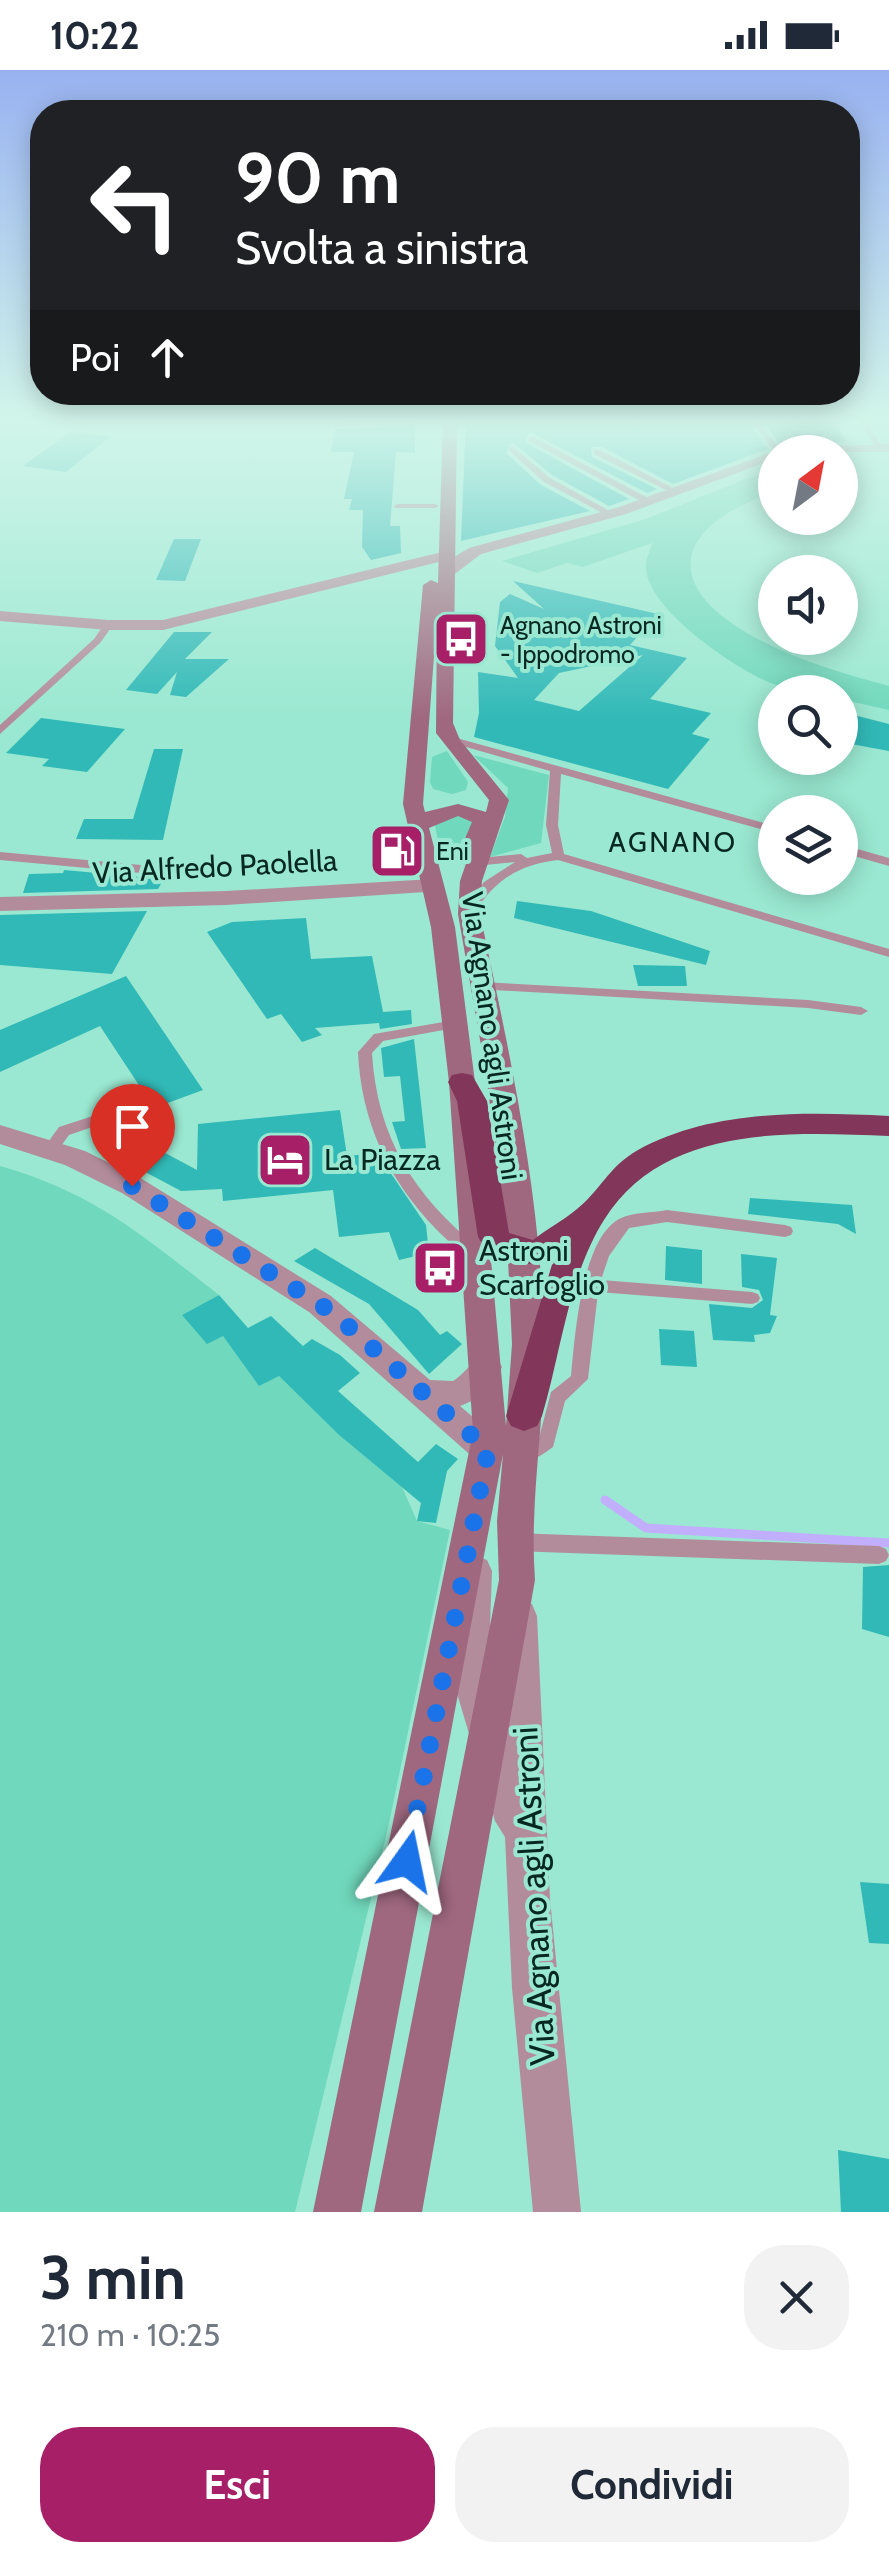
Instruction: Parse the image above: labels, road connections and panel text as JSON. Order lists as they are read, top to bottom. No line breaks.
{"streets":{"main road":["Via Agnano agli Astroni"],"street":["Via Alfredo Paolella"]},"crossings":[["Via Alfredo Paolella","Via Agnano agli Astroni"]],"districts":["AGNANO"],"places":{"bus stop":["Agnano Astroni - Ippodromo","Astroni Scarfoglio"],"fuel station":["Eni"],"hotel":["La Piazza"]},"north":"top right","page":{"status":"10:22","turn":["90 m","Svolta a sinistra"],"then":"Poi","heading":["3 min","210 m · 10:25"],"buttons":["Esci","Condividi"]}}
